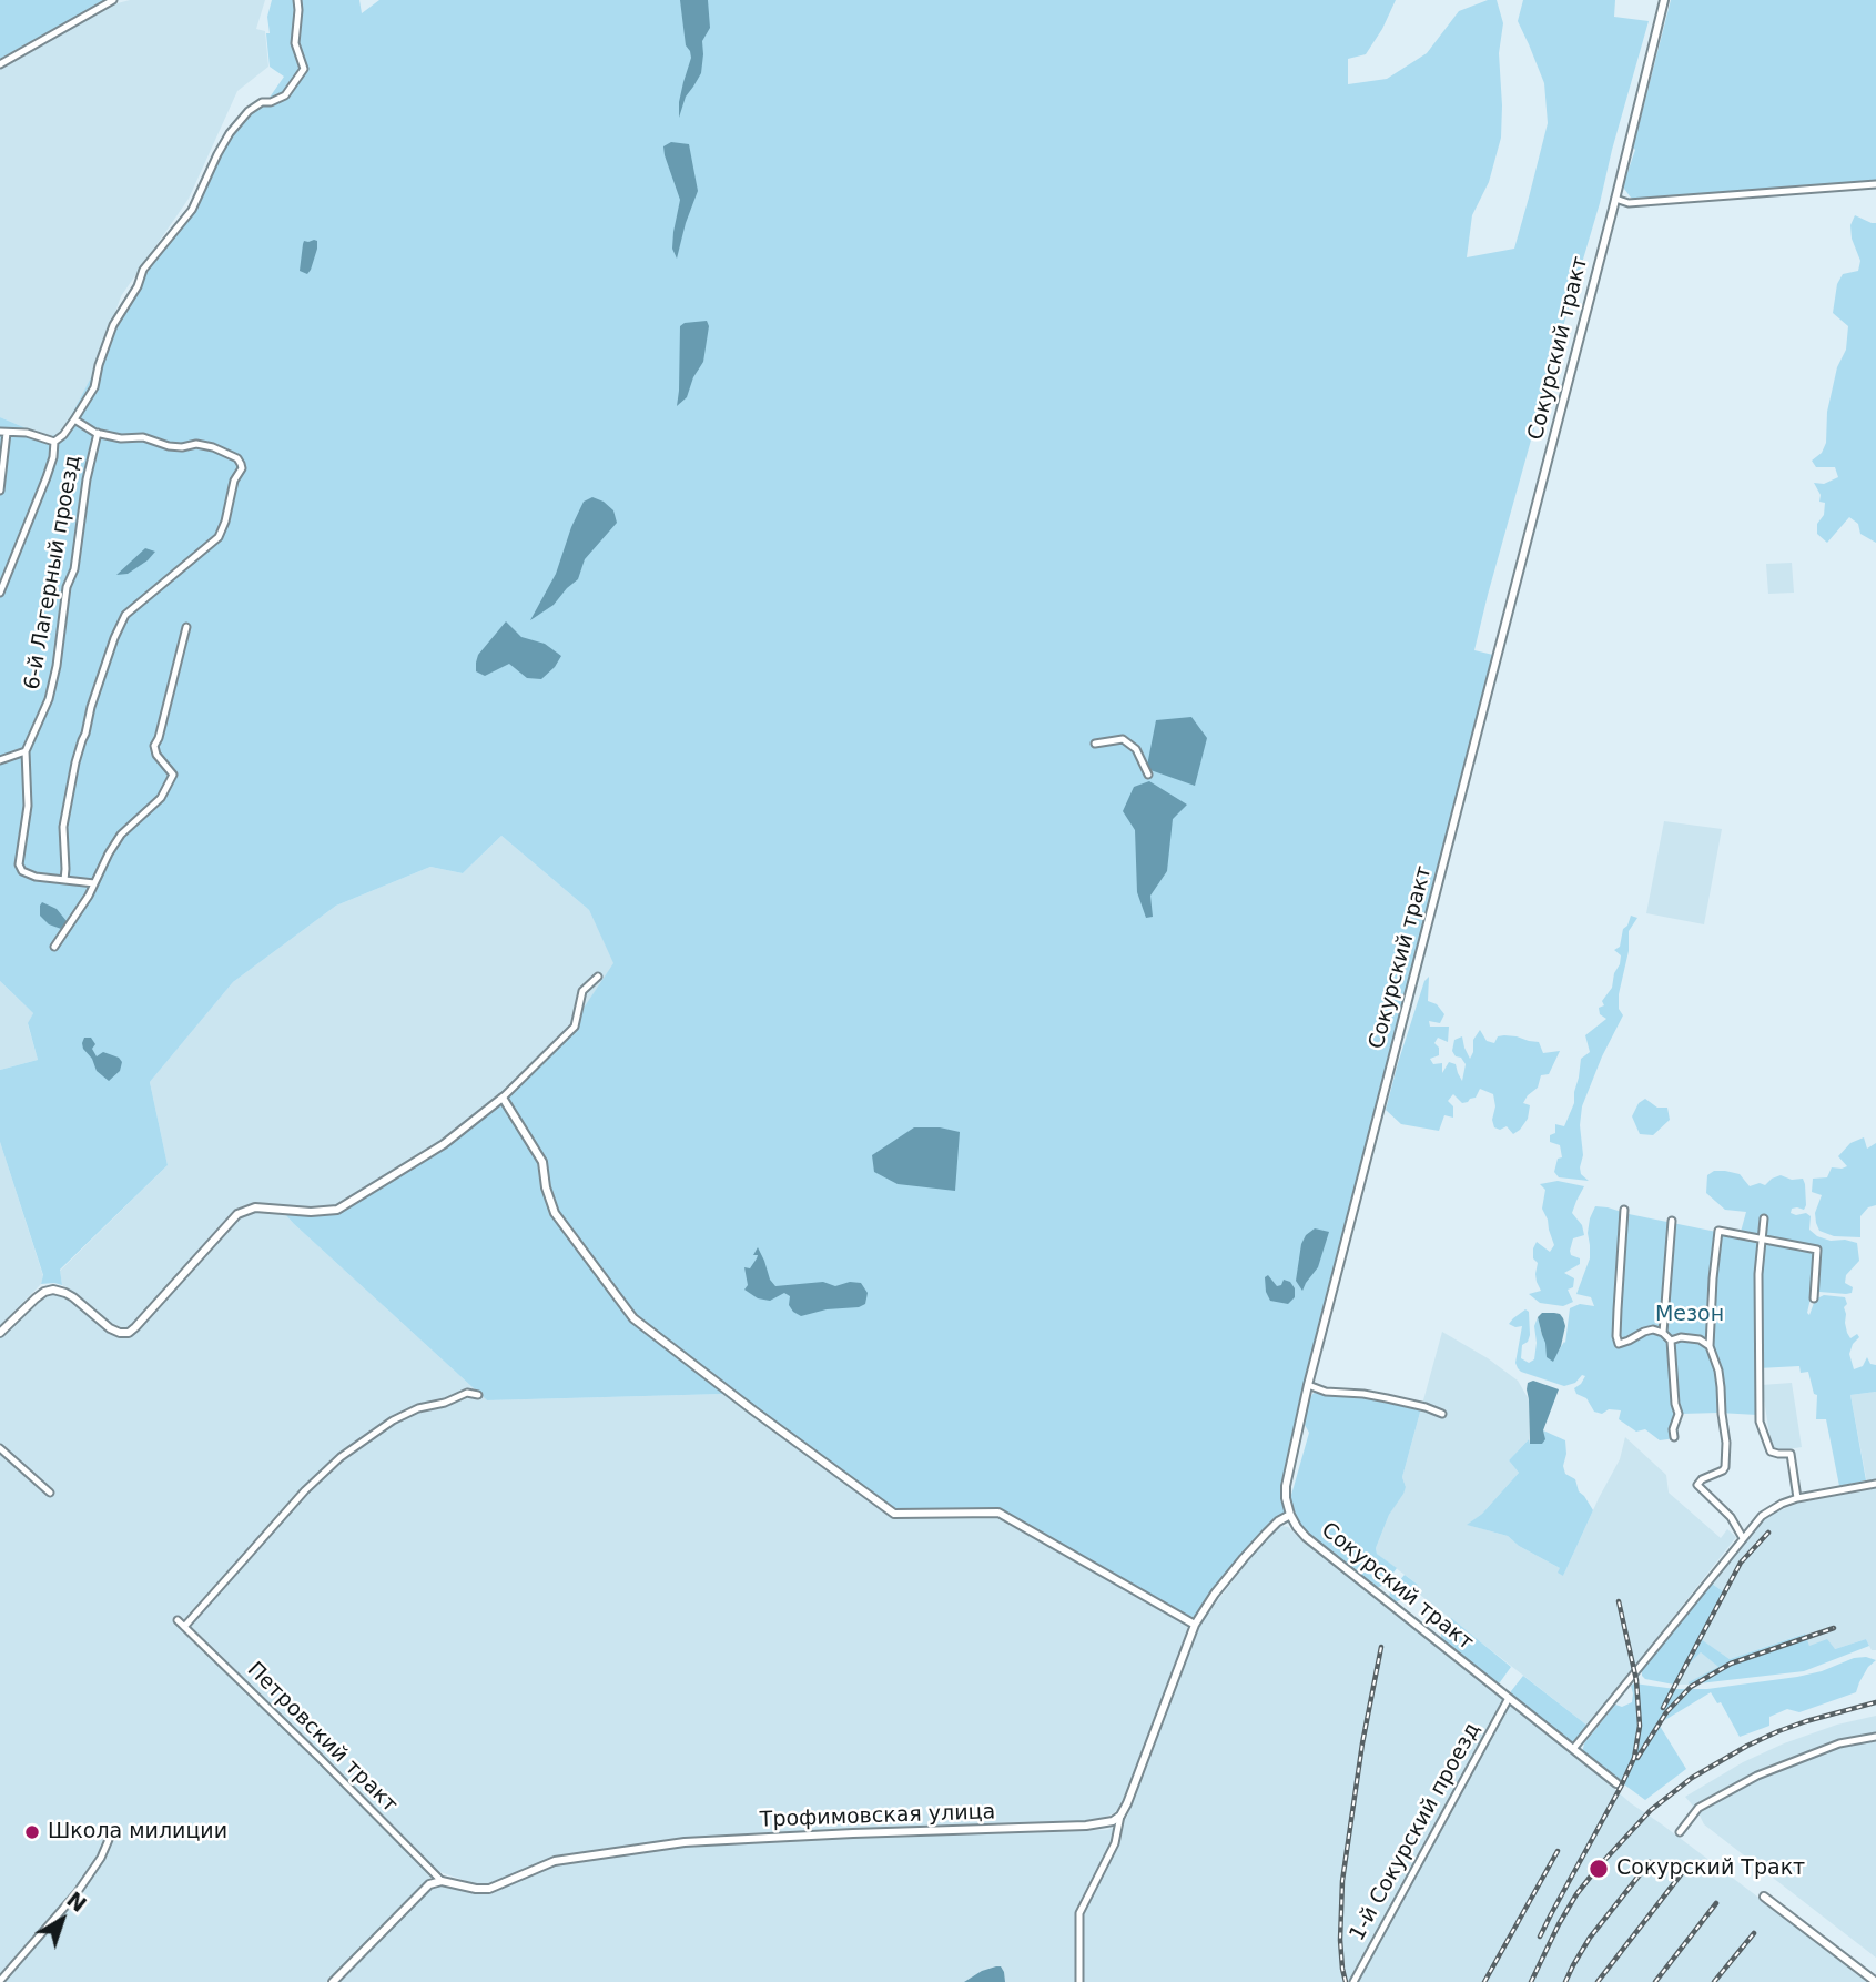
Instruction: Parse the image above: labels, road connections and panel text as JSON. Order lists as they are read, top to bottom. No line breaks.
{"streets":{"street":["Сокурский тракт","6-й Лагерный проезд","Петровский тракт","Трофимовская улица","1-й Сокурский проезд"]},"crossings":[["Сокурский тракт","1-й Сокурский проезд"],["Петровский тракт","Трофимовская улица"]],"parks":["Мезон"],"places":["Школа милиции","Сокурский Тракт"],"north":"top right"}
